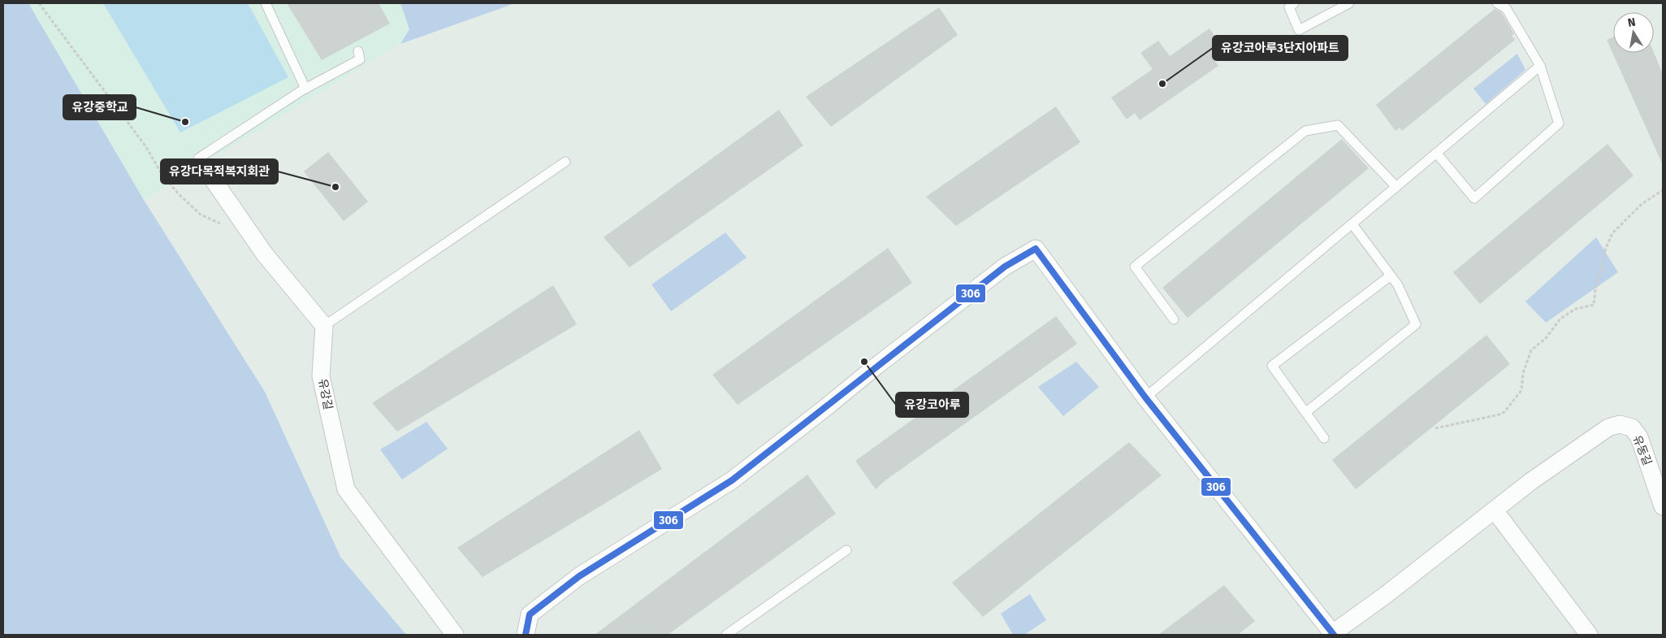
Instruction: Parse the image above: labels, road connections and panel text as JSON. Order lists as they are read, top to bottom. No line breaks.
{"streets":{"street":["유강길","유동길"]},"places":["유강코아루3단지아파트","유강중학교","유강다목적복지회관","유강코아루"],"lines":["transit line 306"],"north":"top"}
